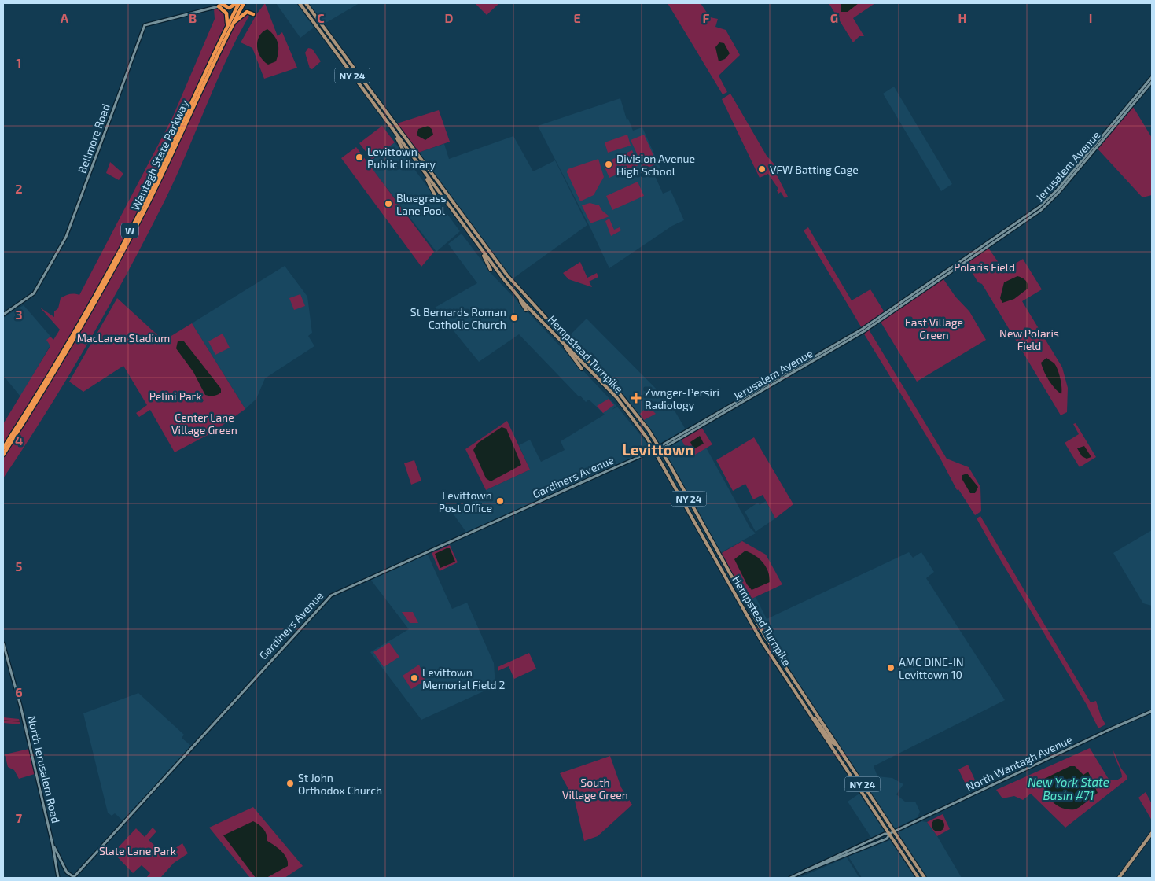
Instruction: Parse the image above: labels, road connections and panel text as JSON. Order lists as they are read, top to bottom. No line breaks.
{"streets":{"highway":["Wantagh State Parkway","W"],"main road":["NY 24","Bellmore Road","Jerusalem Avenue","Hempstead Turnpike","Gardiners Avenue","North Wantagh Avenue","North Jerusalem Road"]},"crossings":[["Jerusalem Avenue","Hempstead Turnpike"],["Jerusalem Avenue","Gardiners Avenue"],["Hempstead Turnpike","Gardiners Avenue"],["Hempstead Turnpike","North Wantagh Avenue"]],"districts":["Levittown"],"water":["New York State Basin #71"],"parks":["Polaris Field","East Village Green","New Polaris Field","MacLaren Stadium","Pelini Park","Center Lane Village Green","South Village Green","Slate Lane Park"],"places":{"other":["Levittown Public Library","Division Avenue High School","VFW Batting Cage","Bluegrass Lane Pool","St Bernards Roman Catholic Church","Levittown Post Office","AMC DINE-IN Levittown 10","Levittown Memorial Field 2","St John Orthodox Church"],"health":["Zwnger-Persiri Radiology"]},"grid":{"columns":["A","B","C","D","E","F","G","H","I"],"rows":["1","2","3","4","5","6","7"]}}
